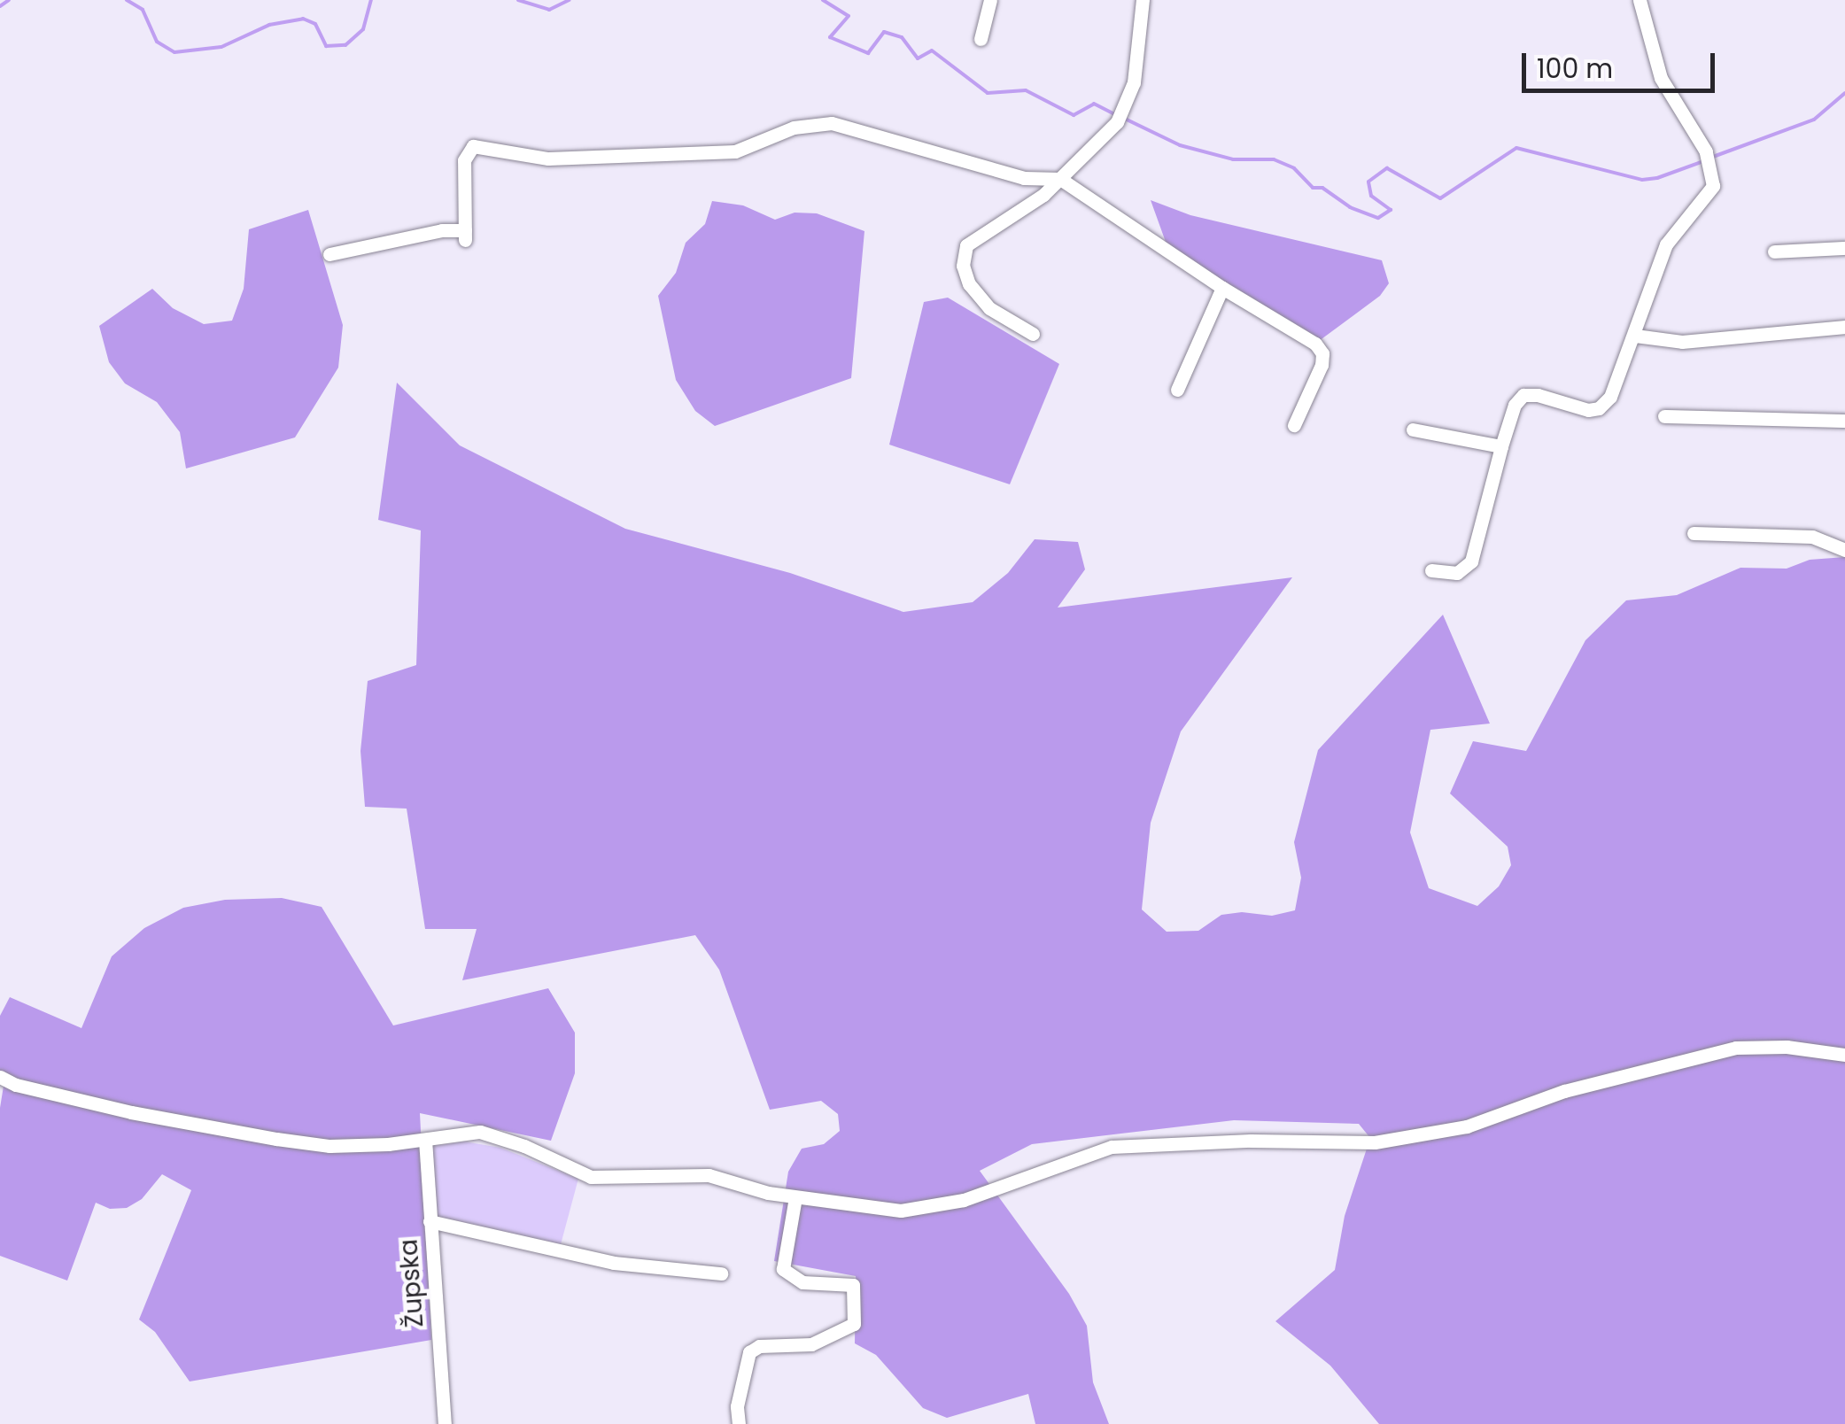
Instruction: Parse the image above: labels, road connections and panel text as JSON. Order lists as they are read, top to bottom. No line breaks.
{"streets":{"street":["Župska"]},"scale_bar":"100 m"}
